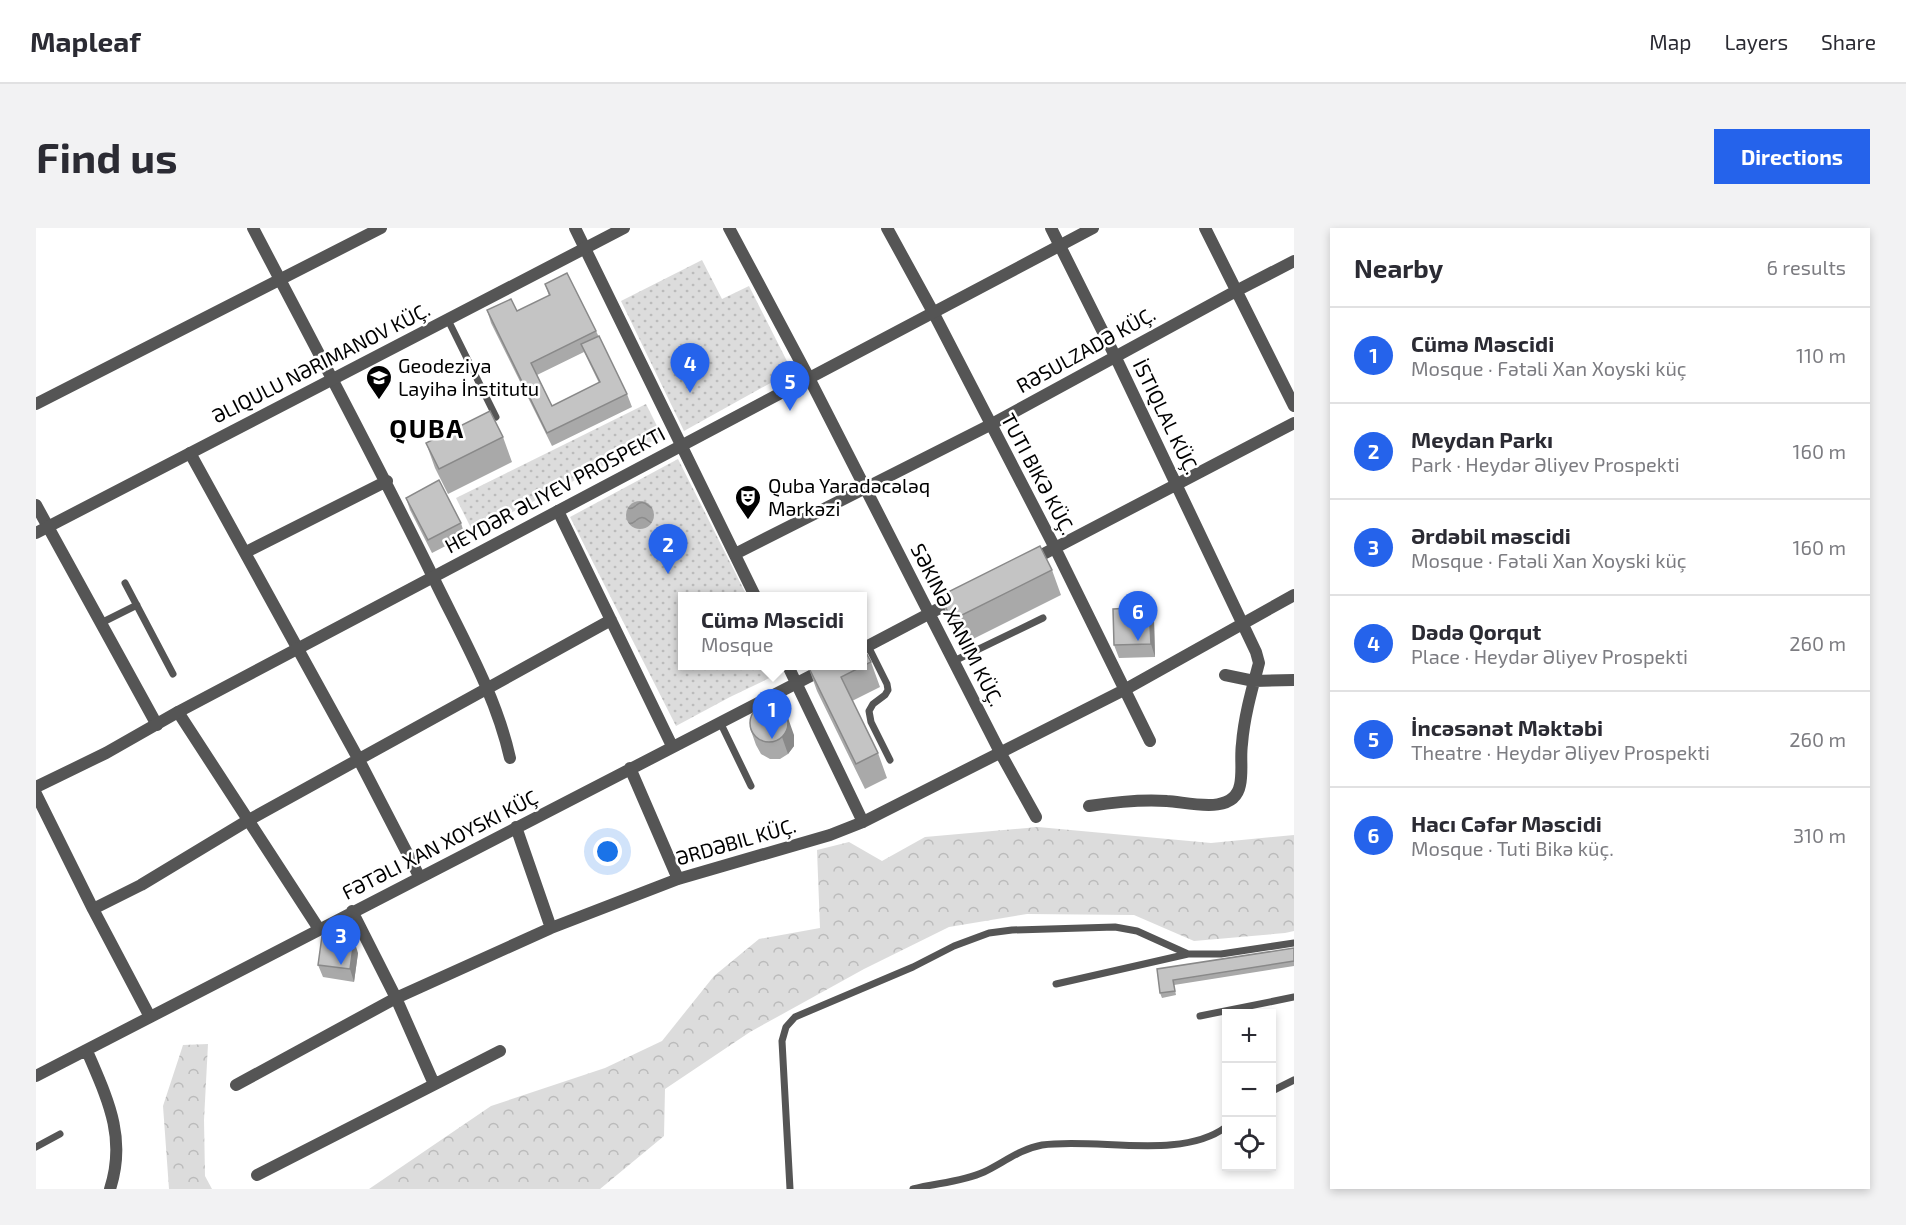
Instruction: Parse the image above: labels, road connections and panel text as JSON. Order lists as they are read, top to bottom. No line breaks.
{"streets":{"street":["RƏSULZADƏ KÜÇ.","ƏLIQULU NƏRIMANOV KÜÇ.","İSTIQLAL KÜÇ.","TUTI BIKƏ KÜÇ.","HEYDƏR ƏLIYEV PROSPEKTI","SƏKINƏ XANIM KÜÇ.","ƏRDƏBIL KÜÇ.","FƏTƏLI XAN XOYSKI KÜÇ"]},"crossings":[["RƏSULZADƏ KÜÇ.","İSTIQLAL KÜÇ."],["RƏSULZADƏ KÜÇ.","TUTI BIKƏ KÜÇ."],["RƏSULZADƏ KÜÇ.","SƏKINƏ XANIM KÜÇ."],["İSTIQLAL KÜÇ.","HEYDƏR ƏLIYEV PROSPEKTI"],["İSTIQLAL KÜÇ.","ƏRDƏBIL KÜÇ."],["TUTI BIKƏ KÜÇ.","HEYDƏR ƏLIYEV PROSPEKTI"],["TUTI BIKƏ KÜÇ.","ƏRDƏBIL KÜÇ."],["HEYDƏR ƏLIYEV PROSPEKTI","SƏKINƏ XANIM KÜÇ."],["SƏKINƏ XANIM KÜÇ.","ƏRDƏBIL KÜÇ."]],"districts":["QUBA"],"places":{"school or university":["Geodeziya Layihə İnstitutu"],"theatre":["Quba Yaradəcələq Mərkəzi"]},"page":{"header":"Mapleaf","nav":["Map","Layers","Share"],"buttons":"Directions","title":"Find us","heading":["Nearby","6 results"],"list":[{"mark":"1","name":"Cümə Məscidi","note":"Mosque · Fətəli Xan Xoyski küç","value":"110 m"},{"mark":"2","name":"Meydan Parkı","note":"Park · Heydər Əliyev Prospekti","value":"160 m"},{"mark":"3","name":"Ərdəbil məscidi","note":"Mosque · Fətəli Xan Xoyski küç","value":"160 m"},{"mark":"4","name":"Dədə Qorqut","note":"Place · Heydər Əliyev Prospekti","value":"260 m"},{"mark":"5","name":"İncəsənət Məktəbi","note":"Theatre · Heydər Əliyev Prospekti","value":"260 m"},{"mark":"6","name":"Hacı Cəfər Məscidi","note":"Mosque · Tuti Bikə küç.","value":"310 m"}],"pins":["4","5","2","6","1","3"],"popup":["Cümə Məscidi","Mosque"],"map_buttons":["+","−"]}}
